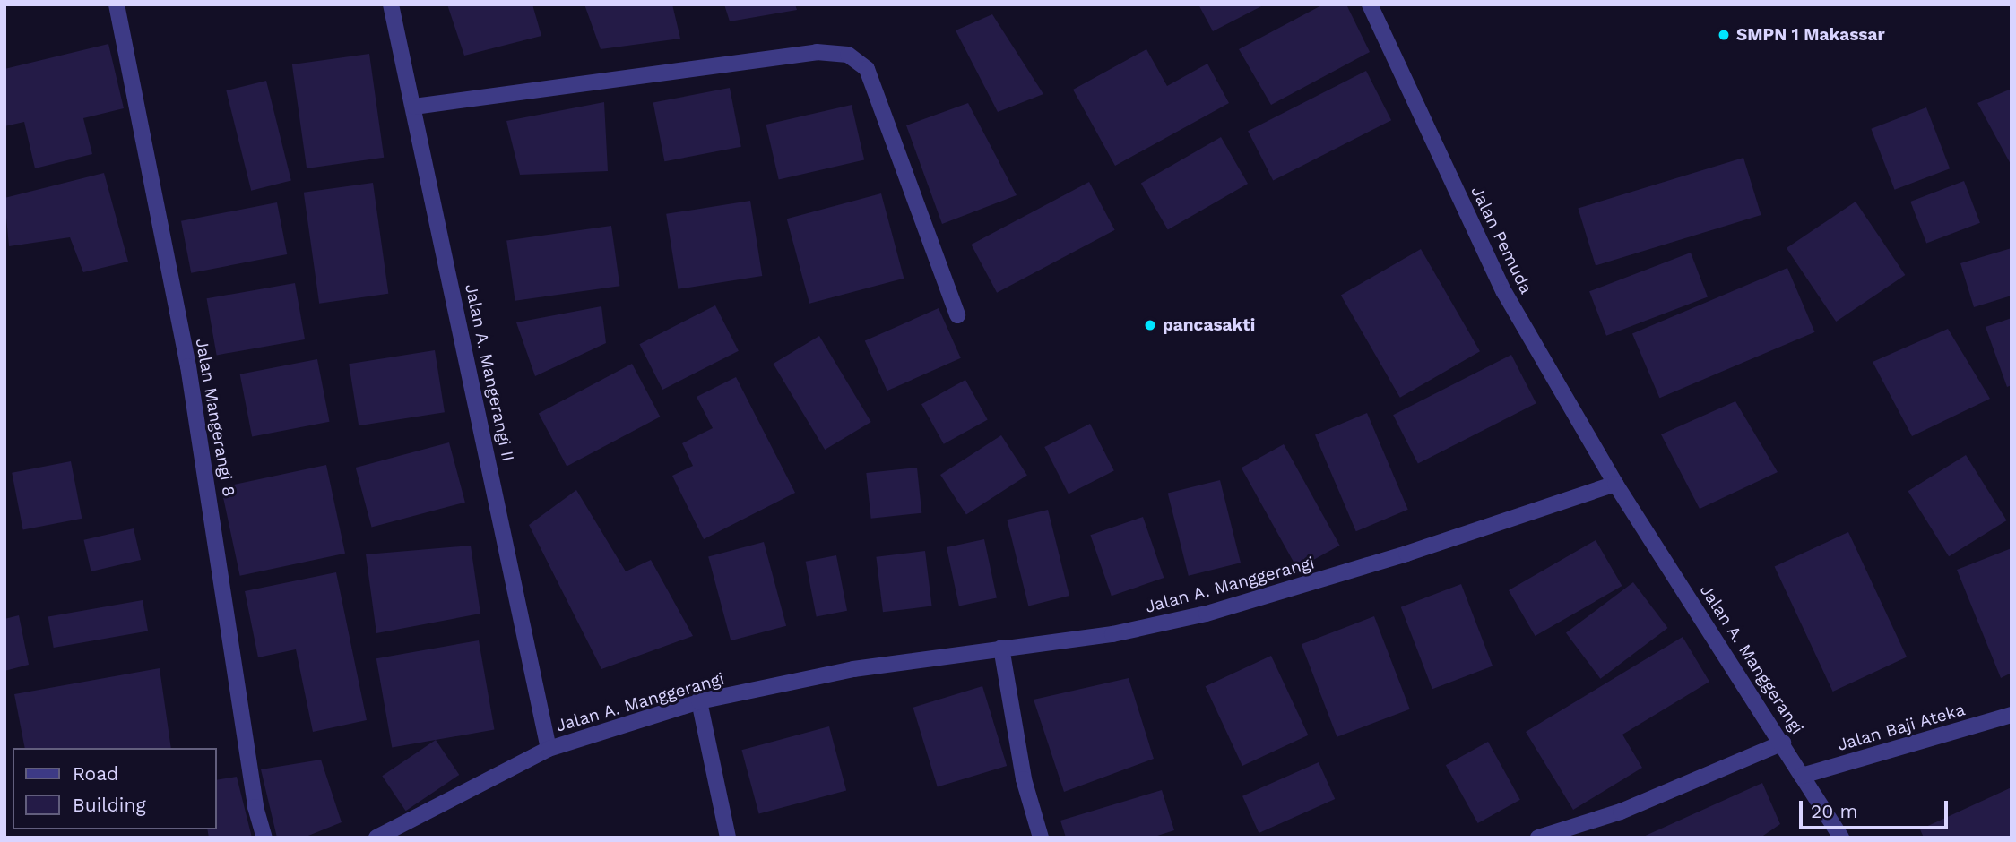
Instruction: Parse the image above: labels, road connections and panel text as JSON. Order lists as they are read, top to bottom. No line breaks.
{"streets":{"street":["Jalan Pemuda","Jalan A. Mangerangi II","Jalan Mangerangi 8","Jalan A. Manggerangi","Jalan Baji Ateka"]},"crossings":[["Jalan Pemuda","Jalan A. Manggerangi"],["Jalan A. Mangerangi II","Jalan A. Manggerangi"],["Jalan A. Manggerangi","Jalan Baji Ateka"]],"places":["SMPN 1 Makassar","pancasakti"],"legend":["Road","Building"],"scale_bar":"20 m"}
